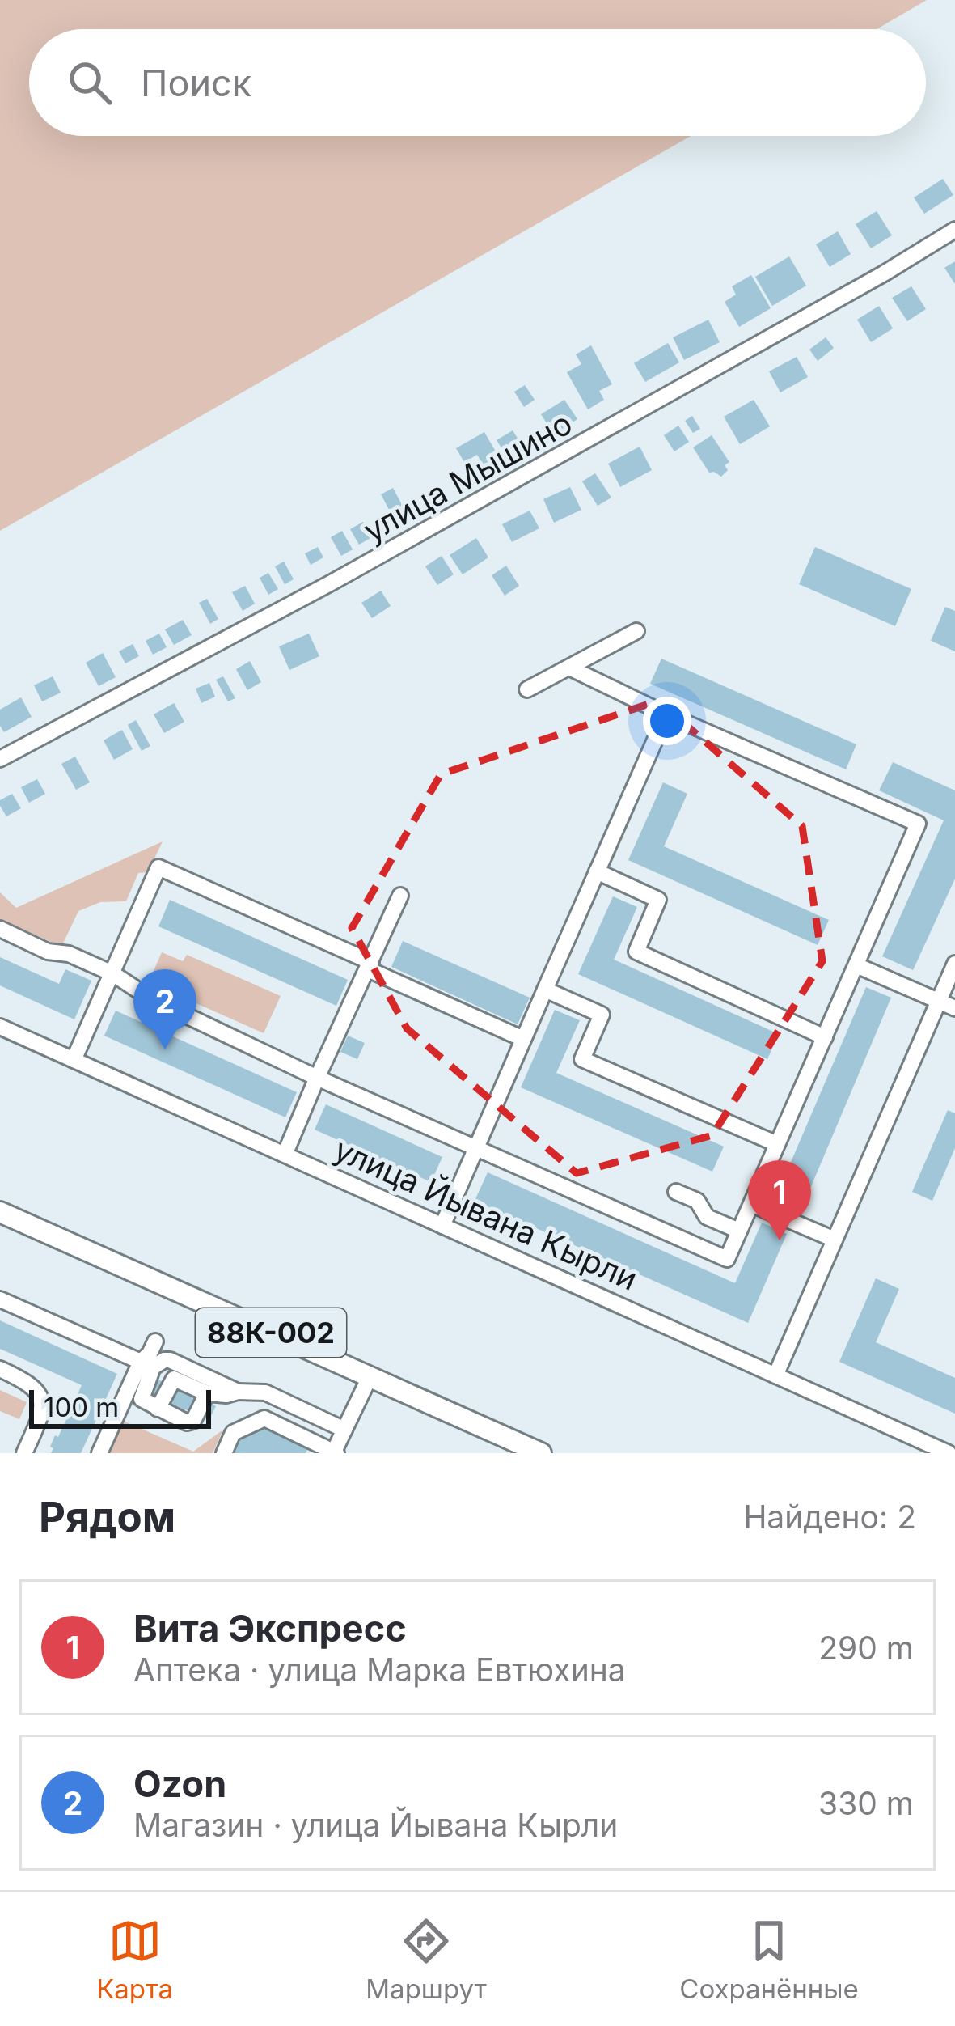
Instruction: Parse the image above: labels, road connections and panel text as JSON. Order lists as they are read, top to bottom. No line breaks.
{"streets":{"main road":["88К-002"],"street":["улица Мышино","улица Йывана Кырли"]},"scale_bar":"100 m","page":{"search":"Поиск","pins":["2","1"],"scale":"100 m","heading":["Рядом","Найдено: 2"],"list":[{"mark":"1","name":"Вита Экспресс","note":"Аптека · улица Марка Евтюхина","value":"290 m"},{"mark":"2","name":"Ozon","note":"Магазин · улица Йывана Кырли","value":"330 m"}],"nav":["Карта","Маршрут","Сохранённые"]}}
